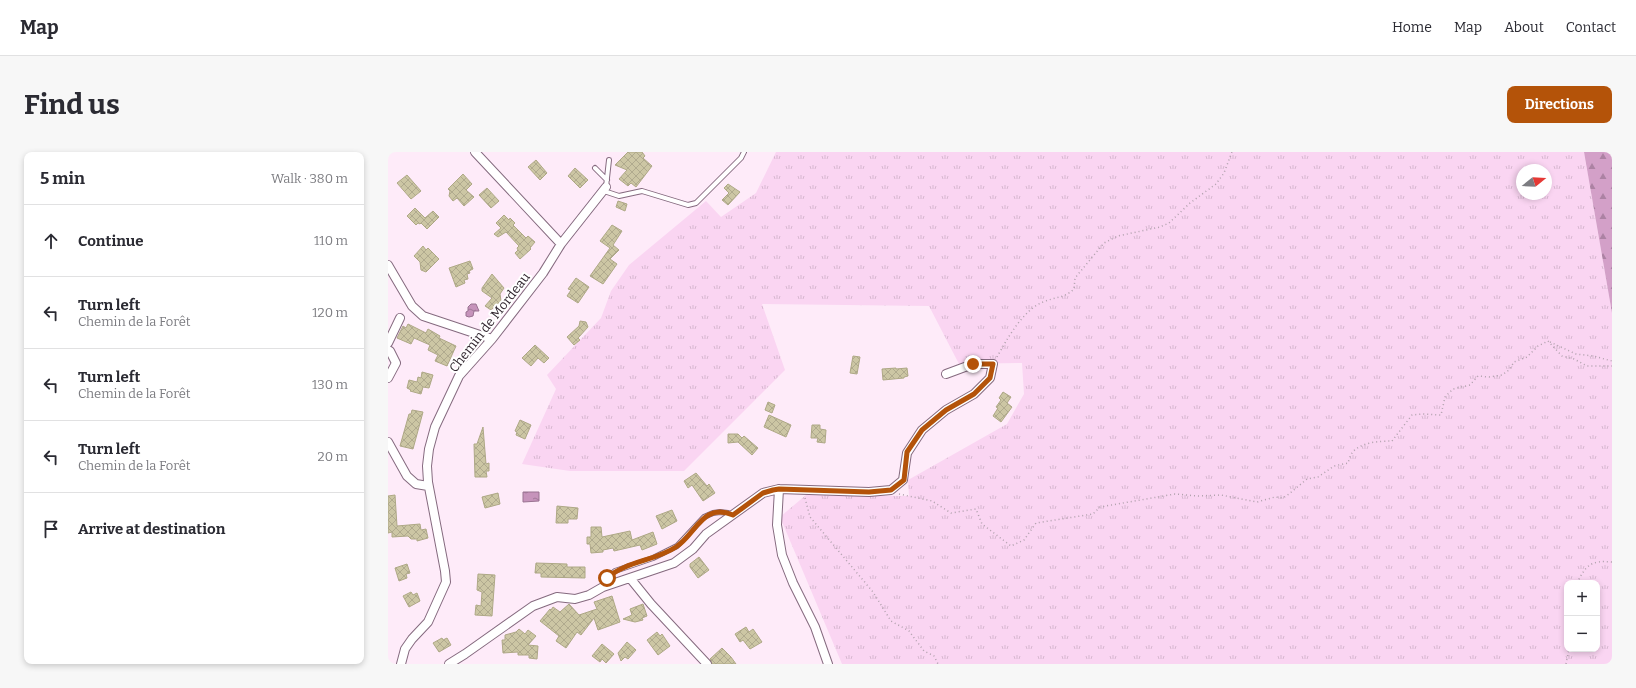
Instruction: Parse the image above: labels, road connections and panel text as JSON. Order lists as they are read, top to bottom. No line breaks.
{"streets":{"street":["Chemin de Mordeau"]},"north":"right","page":{"header":"Map","nav":["Home","Map","About","Contact"],"buttons":"Directions","title":"Find us","heading":["5 min","Walk · 380 m"],"list":[["Continue","110 m"],["Turn left","Chemin de la Forêt","120 m"],["Turn left","Chemin de la Forêt","130 m"],["Turn left","Chemin de la Forêt","20 m"],"Arrive at destination"],"map_buttons":["+","−"]}}
